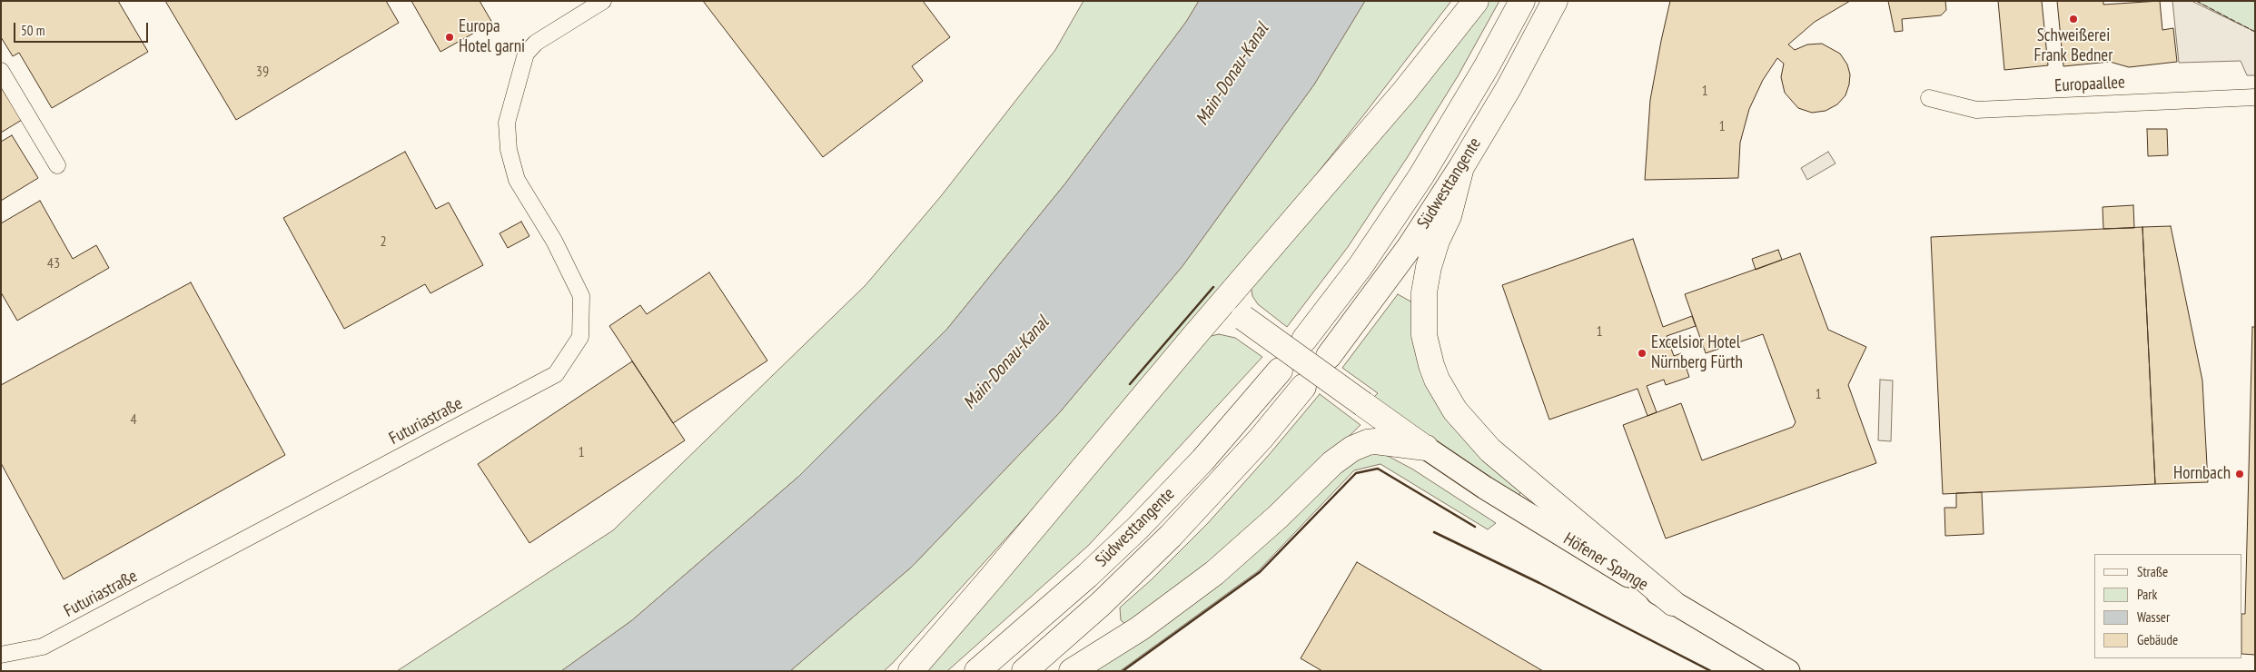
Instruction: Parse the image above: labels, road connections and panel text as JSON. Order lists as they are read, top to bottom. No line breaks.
{"streets":{"highway":["Südwesttangente"],"main road":["Höfener Spange"],"street":["Europaallee","Futuriastraße"]},"water":["Main-Donau-Kanal"],"places":["Schweißerei Frank Bedner","Europa Hotel garni","Excelsior Hotel Nürnberg Fürth","Hornbach"],"house_numbers":["39","1","1","2","43","1","1","4","1"],"legend":["Straße","Park","Wasser","Gebäude"],"scale_bar":"50 m"}
